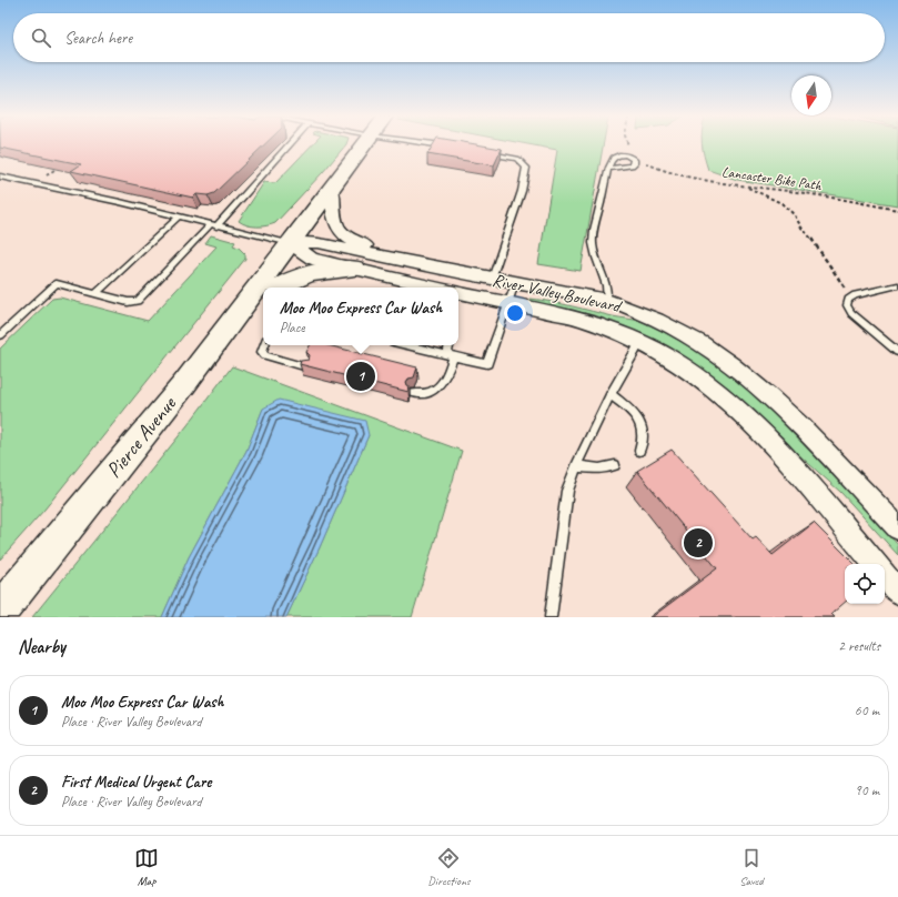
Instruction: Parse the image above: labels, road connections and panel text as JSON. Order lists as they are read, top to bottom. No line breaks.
{"streets":{"street":["River Valley Boulevard","Pierce Avenue"],"path":["Lancaster Bike Path"]},"crossings":[["River Valley Boulevard","Pierce Avenue"]],"north":"bottom","page":{"search":"Search here","popup":["Moo Moo Express Car Wash","Place"],"pins":["1","2"],"heading":["Nearby","2 results"],"list":[{"mark":"1","name":"Moo Moo Express Car Wash","note":"Place · River Valley Boulevard","value":"60 m"},{"mark":"2","name":"First Medical Urgent Care","note":"Place · River Valley Boulevard","value":"90 m"}],"nav":["Map","Directions","Saved"]}}
